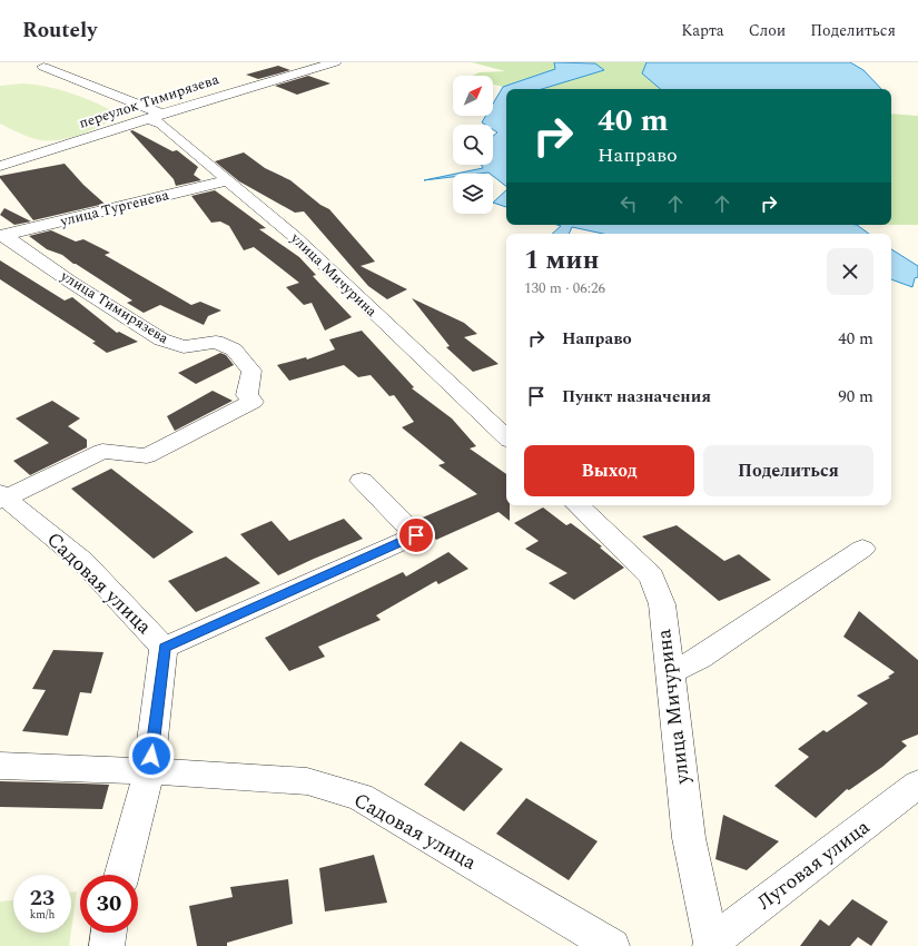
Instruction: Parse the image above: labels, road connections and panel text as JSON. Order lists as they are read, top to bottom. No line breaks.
{"streets":{"street":["переулок Тимирязева","улица Тургенева","улица Мичурина","улица Тимирязева","Садовая улица","Луговая улица"]},"crossings":[["переулок Тимирязева","улица Мичурина"],["улица Тургенева","улица Мичурина"],["улица Тургенева","улица Тимирязева"],["улица Мичурина","Луговая улица"],["улица Тимирязева","Садовая улица"]],"north":"top right","page":{"header":"Routely","nav":["Карта","Слои","Поделиться"],"turn":["40 m","Направо"],"heading":["1 мин","130 m · 06:26"],"list":[{"name":"Направо","value":"40 m"},{"name":"Пункт назначения","value":"90 m"}],"buttons":["Выход","Поделиться"],"speed":"23 km/h","limit":"30"}}
